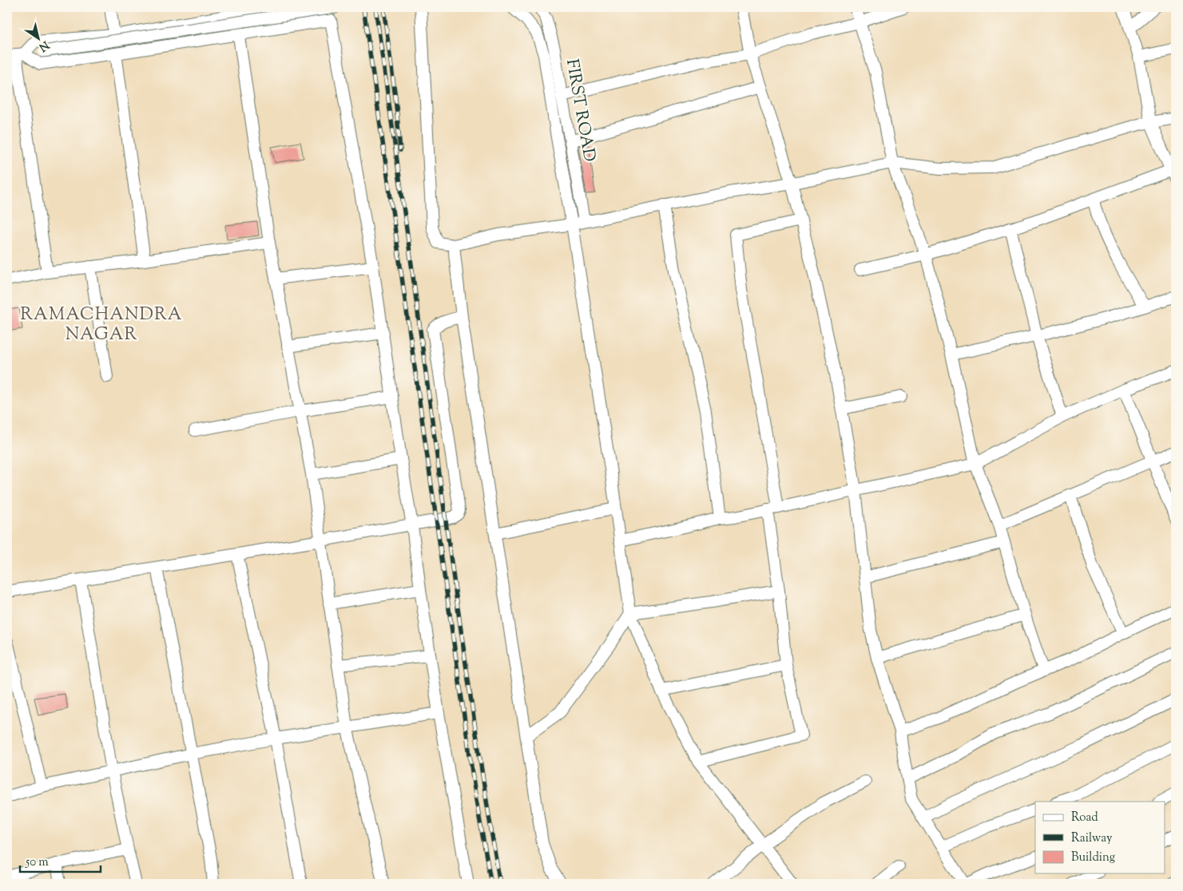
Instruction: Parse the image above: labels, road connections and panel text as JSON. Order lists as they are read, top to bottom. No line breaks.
{"streets":{"street":["FIRST ROAD"]},"districts":["RAMACHANDRA NAGAR"],"legend":["Road","Railway","Building"],"scale_bar":"50 m","north":"bottom right"}
